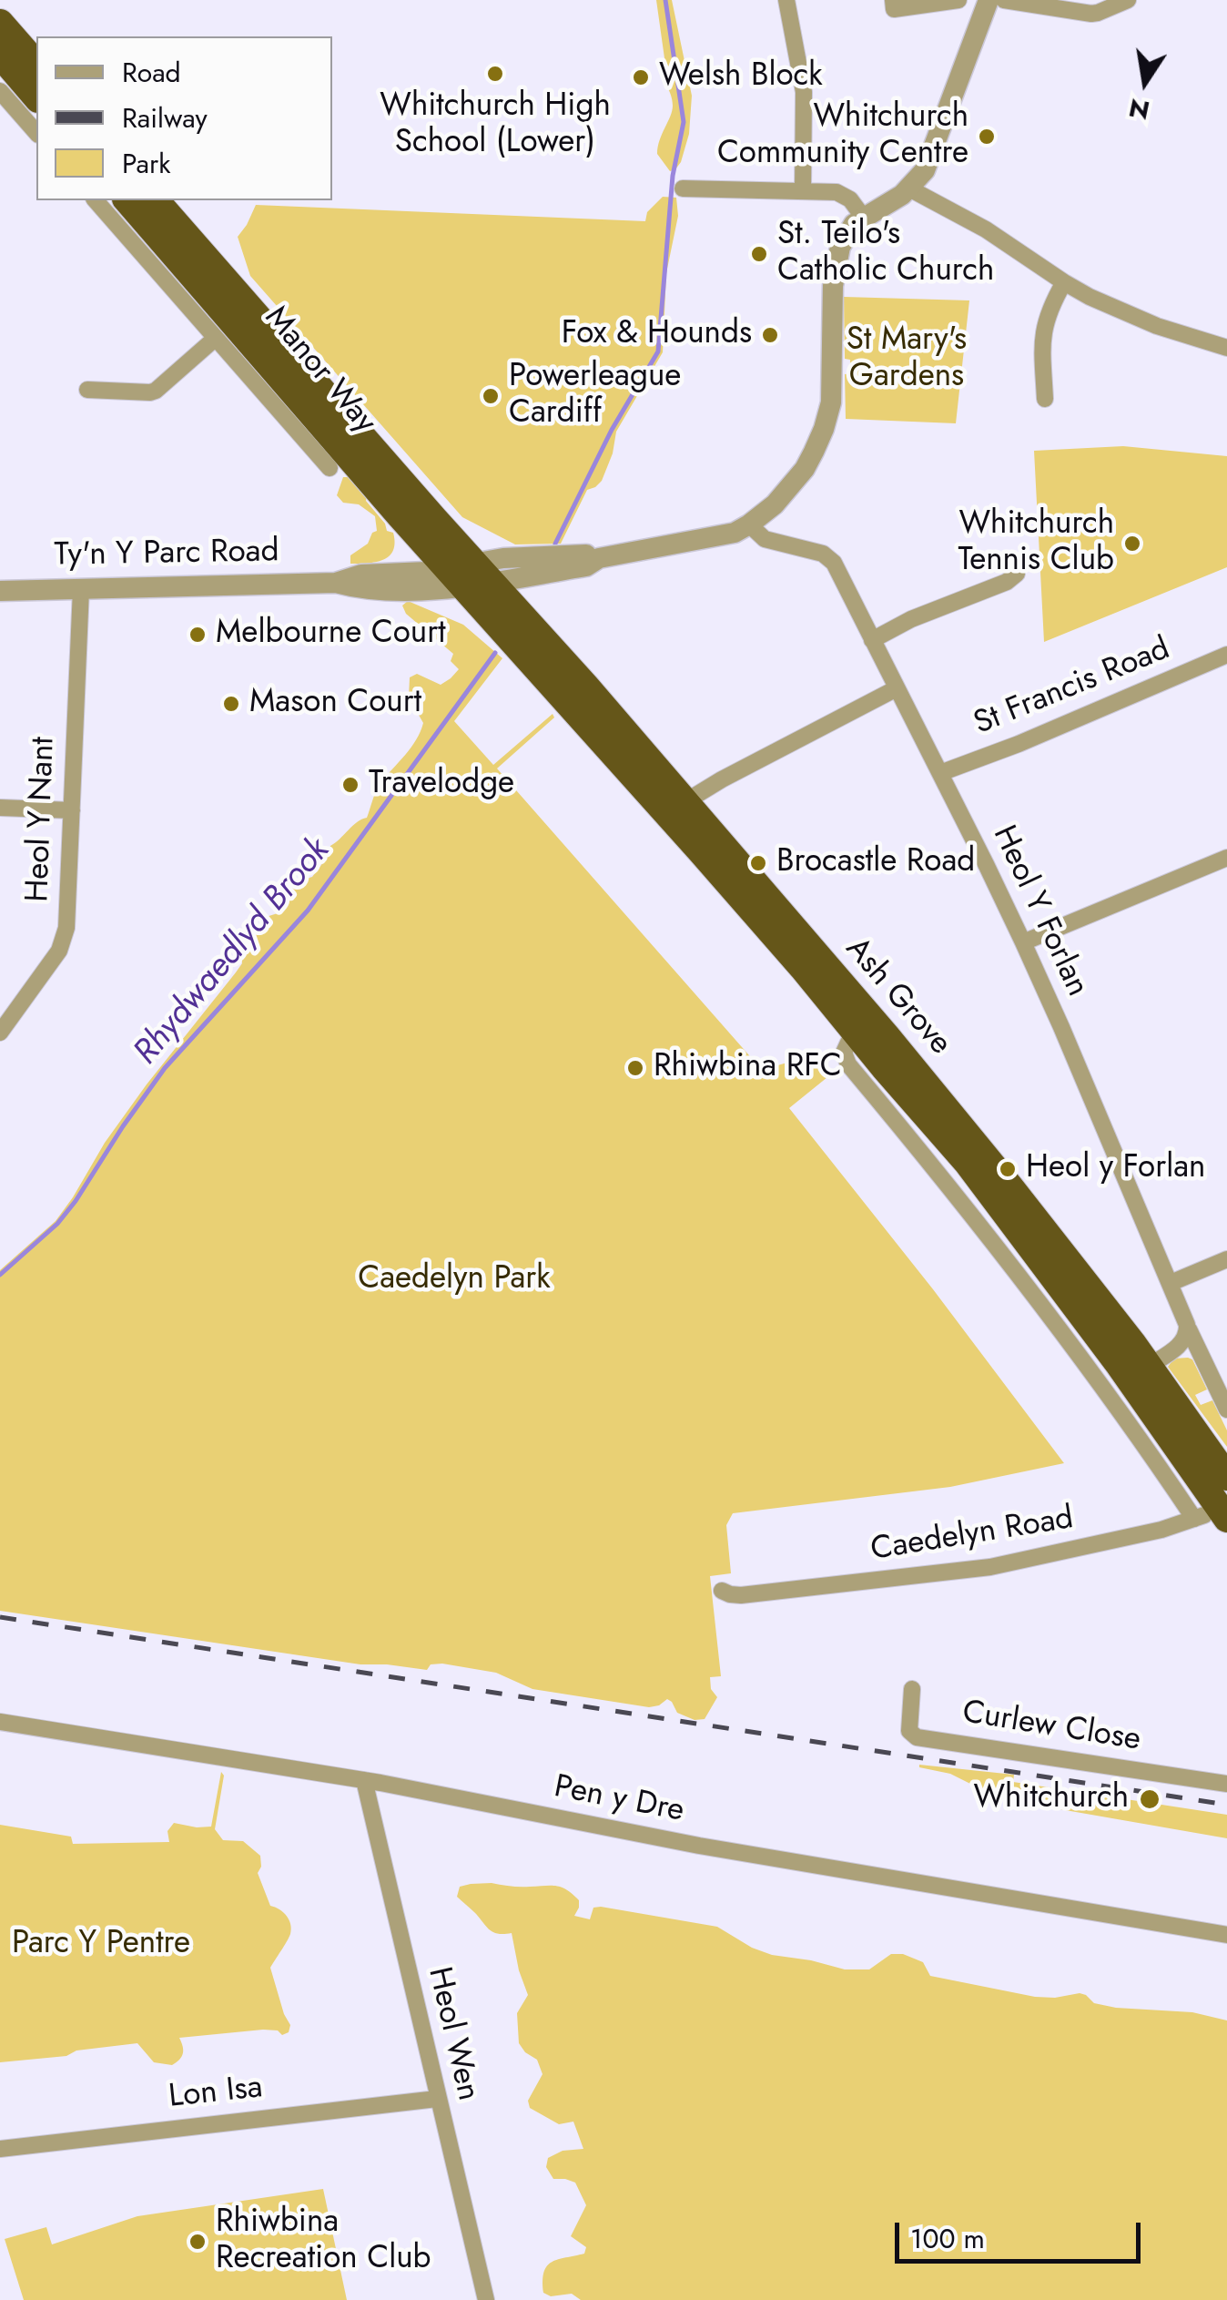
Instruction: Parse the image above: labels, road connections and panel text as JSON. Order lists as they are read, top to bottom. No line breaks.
{"streets":{"highway":["Manor Way","Ash Grove"],"street":["Ty'n Y Parc Road","St Francis Road","Heol Y Nant","Heol Y Forlan","Caedelyn Road","Curlew Close","Pen y Dre","Heol Wen","Lon Isa"]},"crossings":[["Manor Way","Ty'n Y Parc Road"],["Manor Way","Ash Grove"],["Ty'n Y Parc Road","Heol Y Nant"],["Ty'n Y Parc Road","Heol Y Forlan"],["Ty'n Y Parc Road","Ash Grove"],["St Francis Road","Heol Y Forlan"],["Ash Grove","Caedelyn Road"],["Pen y Dre","Heol Wen"],["Heol Wen","Lon Isa"]],"water":["Rhydwaedlyd Brook"],"parks":["St Mary's Gardens","Caedelyn Park","Parc Y Pentre"],"places":["Whitchurch High School (Lower)","Welsh Block","Whitchurch Community Centre","St. Teilo's Catholic Church","Fox & Hounds","Powerleague Cardiff","Whitchurch Tennis Club","Melbourne Court","Mason Court","Travelodge","Brocastle Road","Rhiwbina RFC","Heol y Forlan","Whitchurch","Rhiwbina Recreation Club"],"legend":["Road","Railway","Park"],"scale_bar":"100 m","north":"bottom"}
